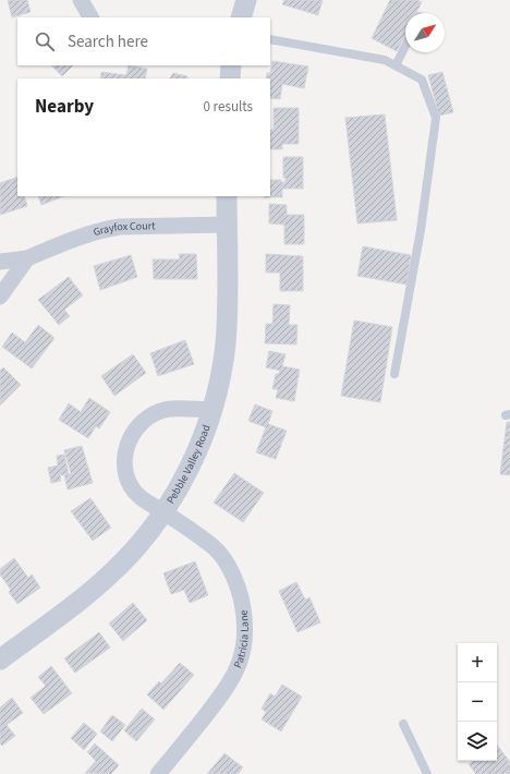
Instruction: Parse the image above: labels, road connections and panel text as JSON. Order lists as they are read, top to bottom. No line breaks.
{"streets":{"street":["Grayfox Court","Pebble Valley Road","Patricia Lane"]},"crossings":[["Grayfox Court","Pebble Valley Road"],["Pebble Valley Road","Patricia Lane"]],"north":"top right","page":{"search":"Search here","heading":["Nearby","0 results"],"map_buttons":["+","−"]}}
